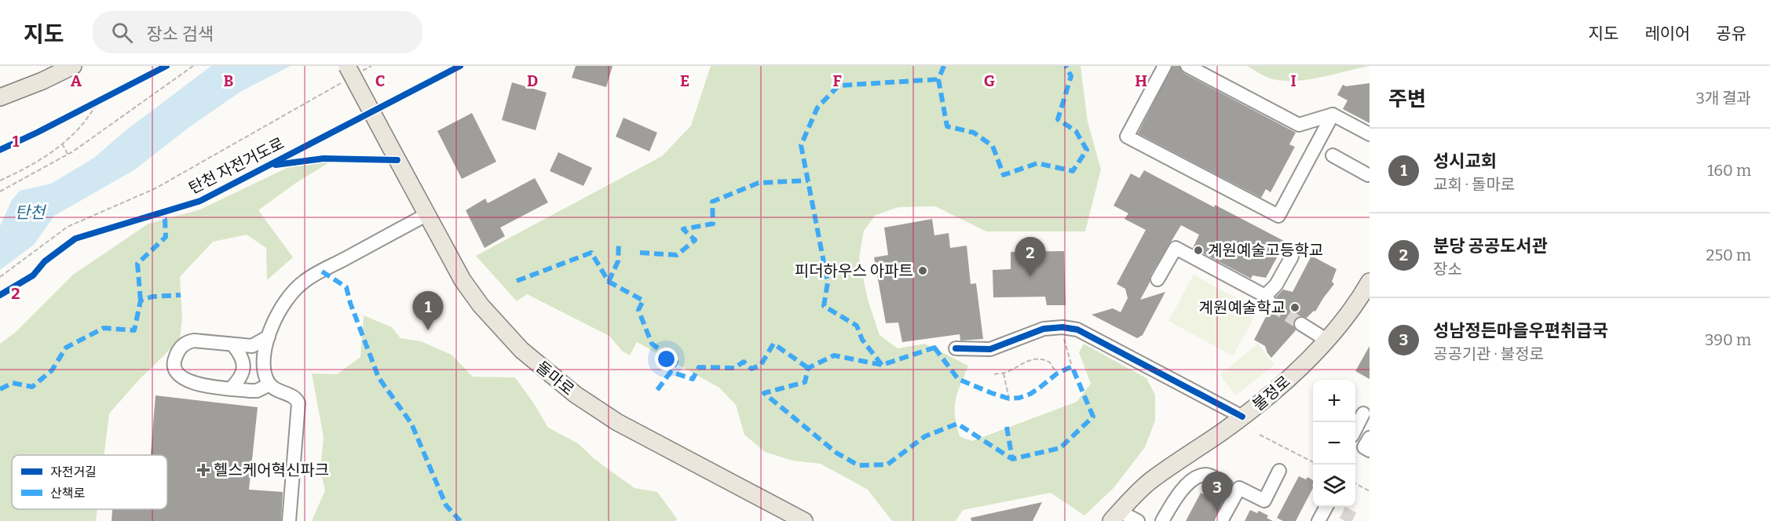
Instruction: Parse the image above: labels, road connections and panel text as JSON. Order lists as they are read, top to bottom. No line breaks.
{"streets":{"main road":["돌마로","불정로"],"cycle path":["탄천 자전거도로"]},"water":["탄천"],"places":{"other":["계원예술고등학교","피더하우스 아파트","계원예술학교"],"health":["헬스케어혁신파크"]},"legend":["자전거길","산책로"],"page":{"header":"지도","search":"장소 검색","nav":["지도","레이어","공유"],"heading":["주변","3개 결과"],"list":[{"mark":"1","name":"성시교회","note":"교회 · 돌마로","value":"160 m"},{"mark":"2","name":"분당 공공도서관","note":"장소","value":"250 m"},{"mark":"3","name":"성남정든마을우편취급국","note":"공공기관 · 불정로","value":"390 m"}],"pins":["2","1","3"],"map_buttons":["+","−"]},"grid":{"columns":["A","B","C","D","E","F","G","H","I"],"rows":["1","2"]}}
